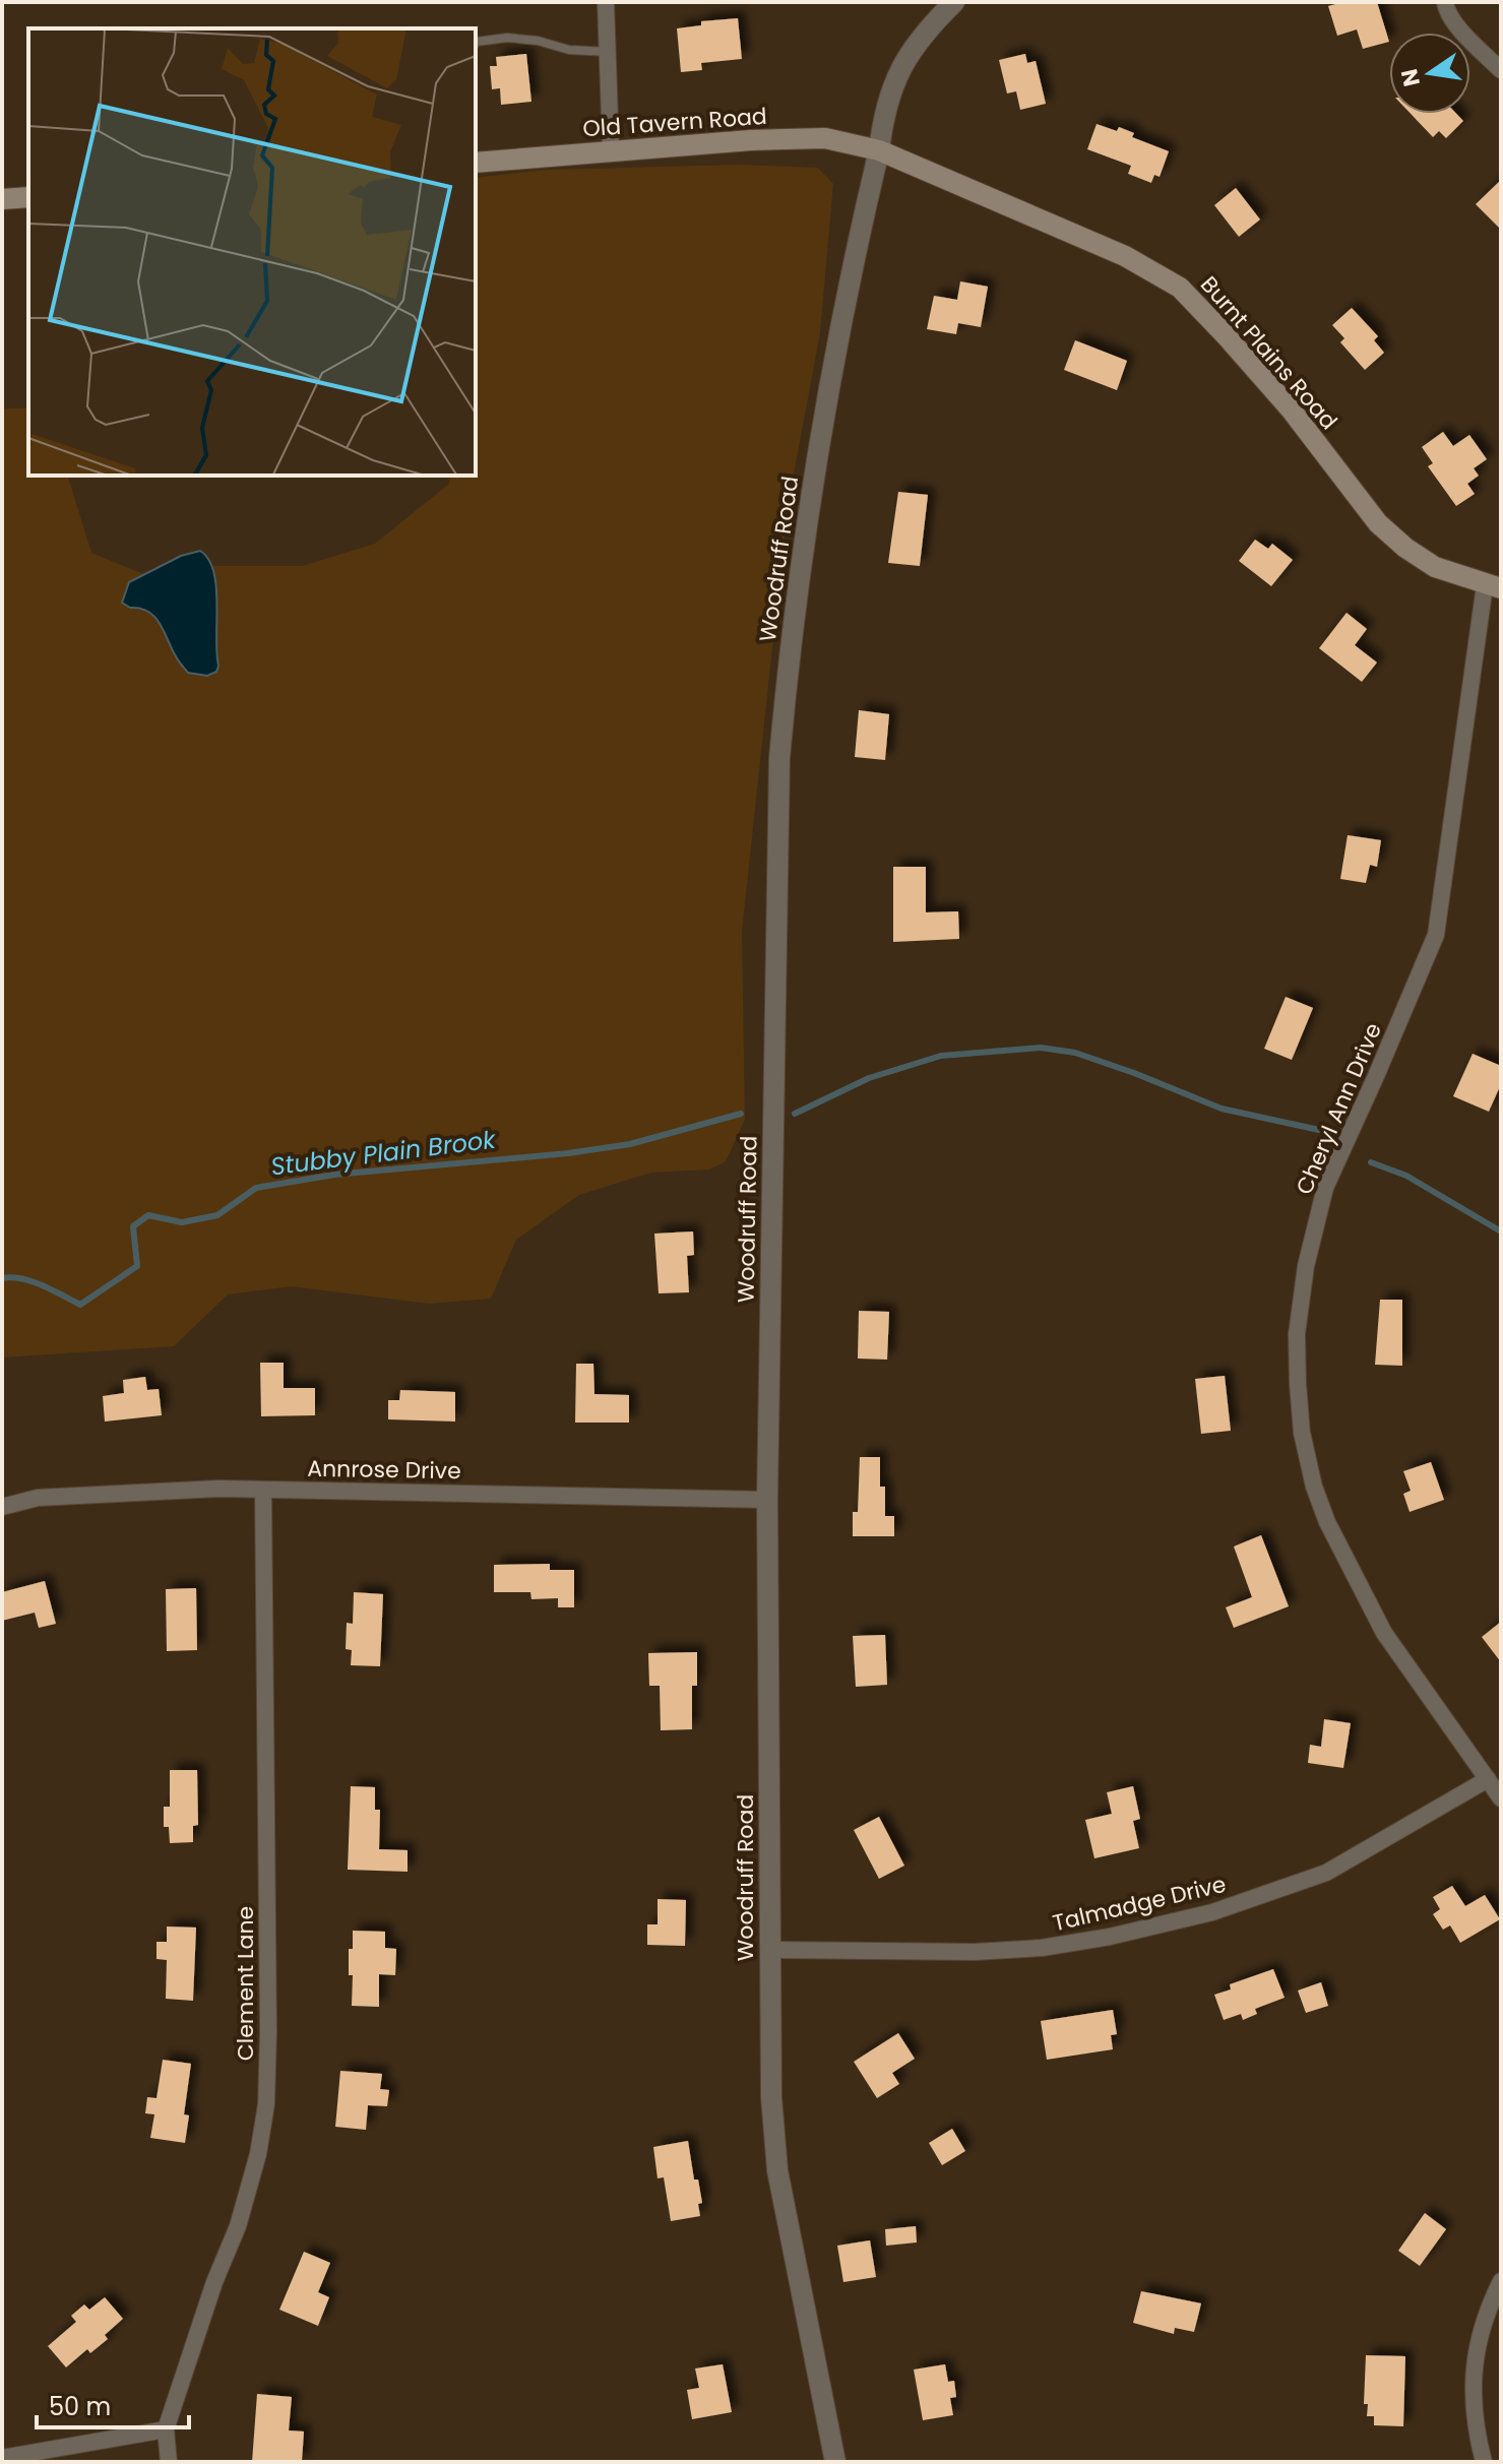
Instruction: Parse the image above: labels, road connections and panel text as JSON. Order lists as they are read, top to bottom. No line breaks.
{"streets":{"main road":["Old Tavern Road","Burnt Plains Road"],"street":["Woodruff Road","Cheryl Ann Drive","Annrose Drive","Talmadge Drive","Clement Lane"]},"crossings":[["Old Tavern Road","Burnt Plains Road"],["Old Tavern Road","Woodruff Road"],["Burnt Plains Road","Woodruff Road"],["Burnt Plains Road","Cheryl Ann Drive"],["Woodruff Road","Annrose Drive"],["Woodruff Road","Talmadge Drive"],["Cheryl Ann Drive","Talmadge Drive"],["Annrose Drive","Clement Lane"]],"water":["Stubby Plain Brook"],"scale_bar":"50 m","north":"left"}
